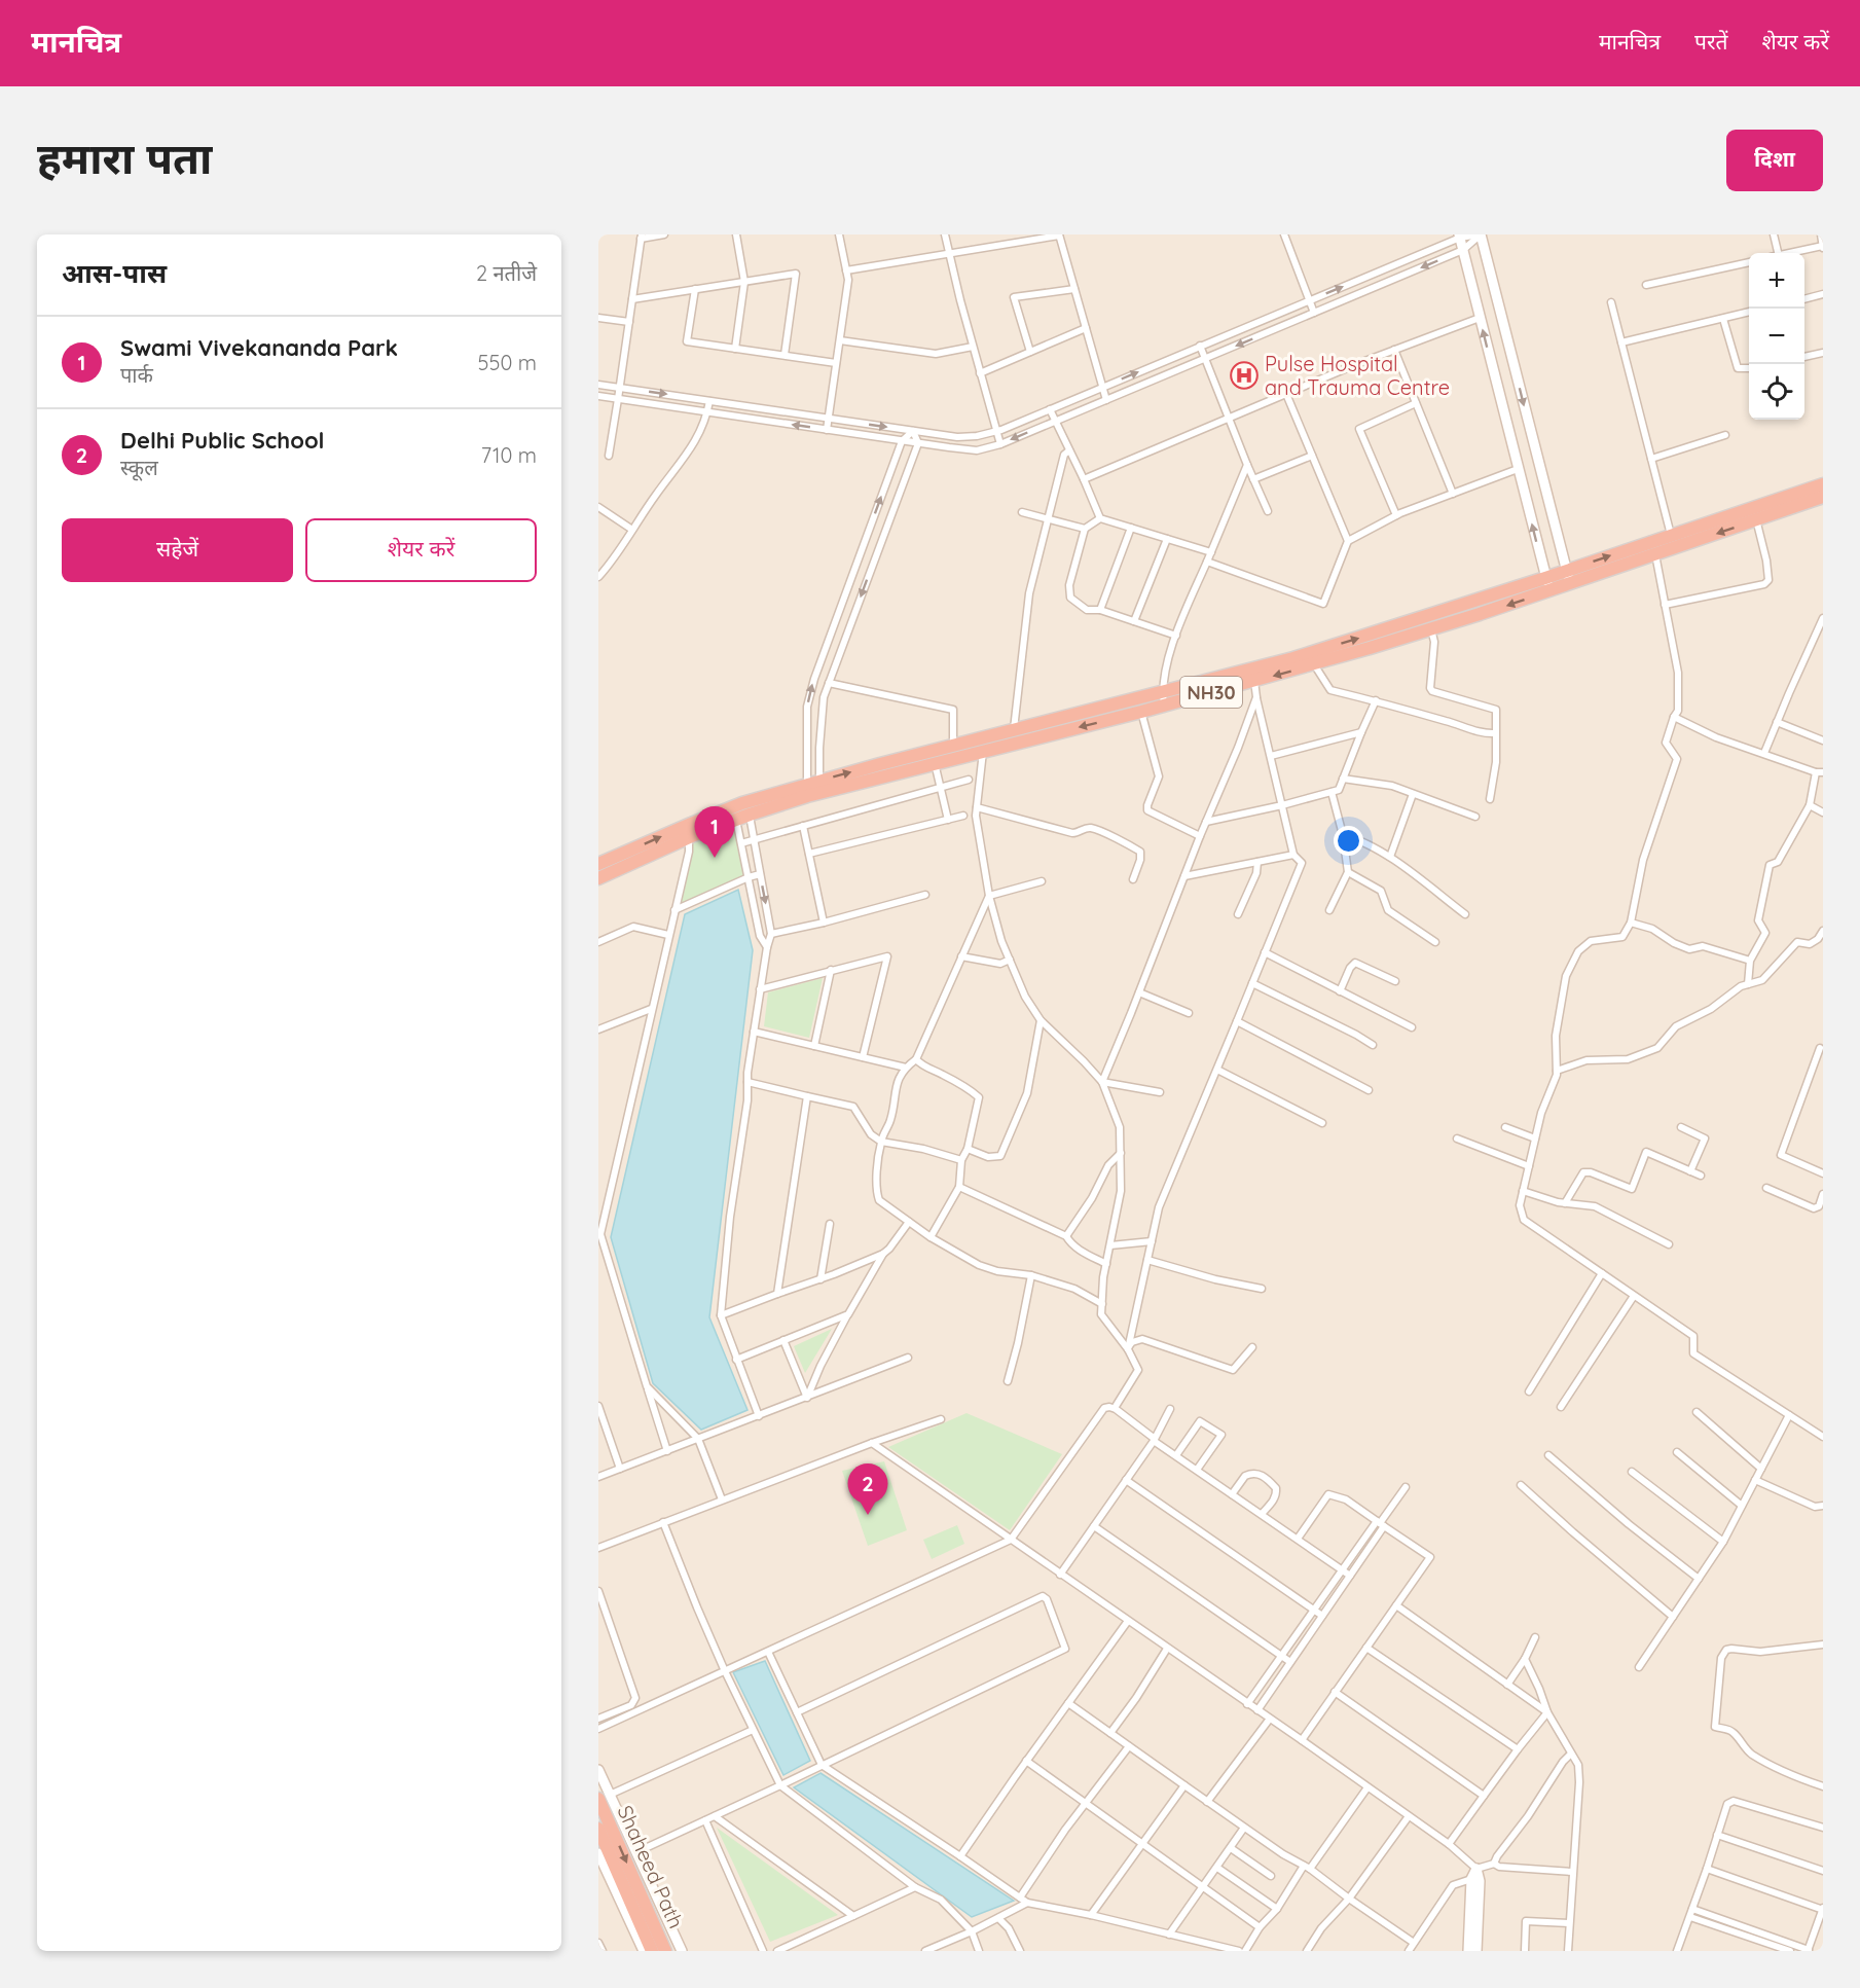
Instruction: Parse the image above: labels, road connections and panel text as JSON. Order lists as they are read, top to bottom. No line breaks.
{"streets":{"highway":["NH30","Shaheed Path"]},"places":{"hospital":["Pulse Hospital and Trauma Centre"]},"page":{"header":"मानचित्र","nav":["मानचित्र","परतें","शेयर करें"],"buttons":["दिशा",["सहेजें","शेयर करें"]],"title":"हमारा पता","heading":["आस-पास","2 नतीजे"],"map_buttons":["+","−"],"list":[{"mark":"1","name":"Swami Vivekananda Park","note":"पार्क","value":"550 m"},{"mark":"2","name":"Delhi Public School","note":"स्कूल","value":"710 m"}],"pins":["1","2"]}}
